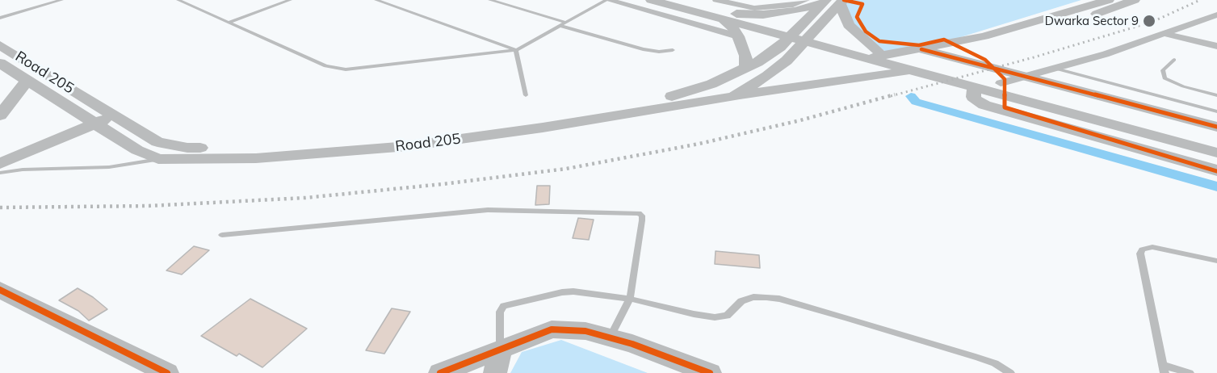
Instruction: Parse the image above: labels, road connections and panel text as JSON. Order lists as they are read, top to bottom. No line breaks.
{"streets":{"main road":["Road 205"]},"places":["Dwarka Sector 9"]}
